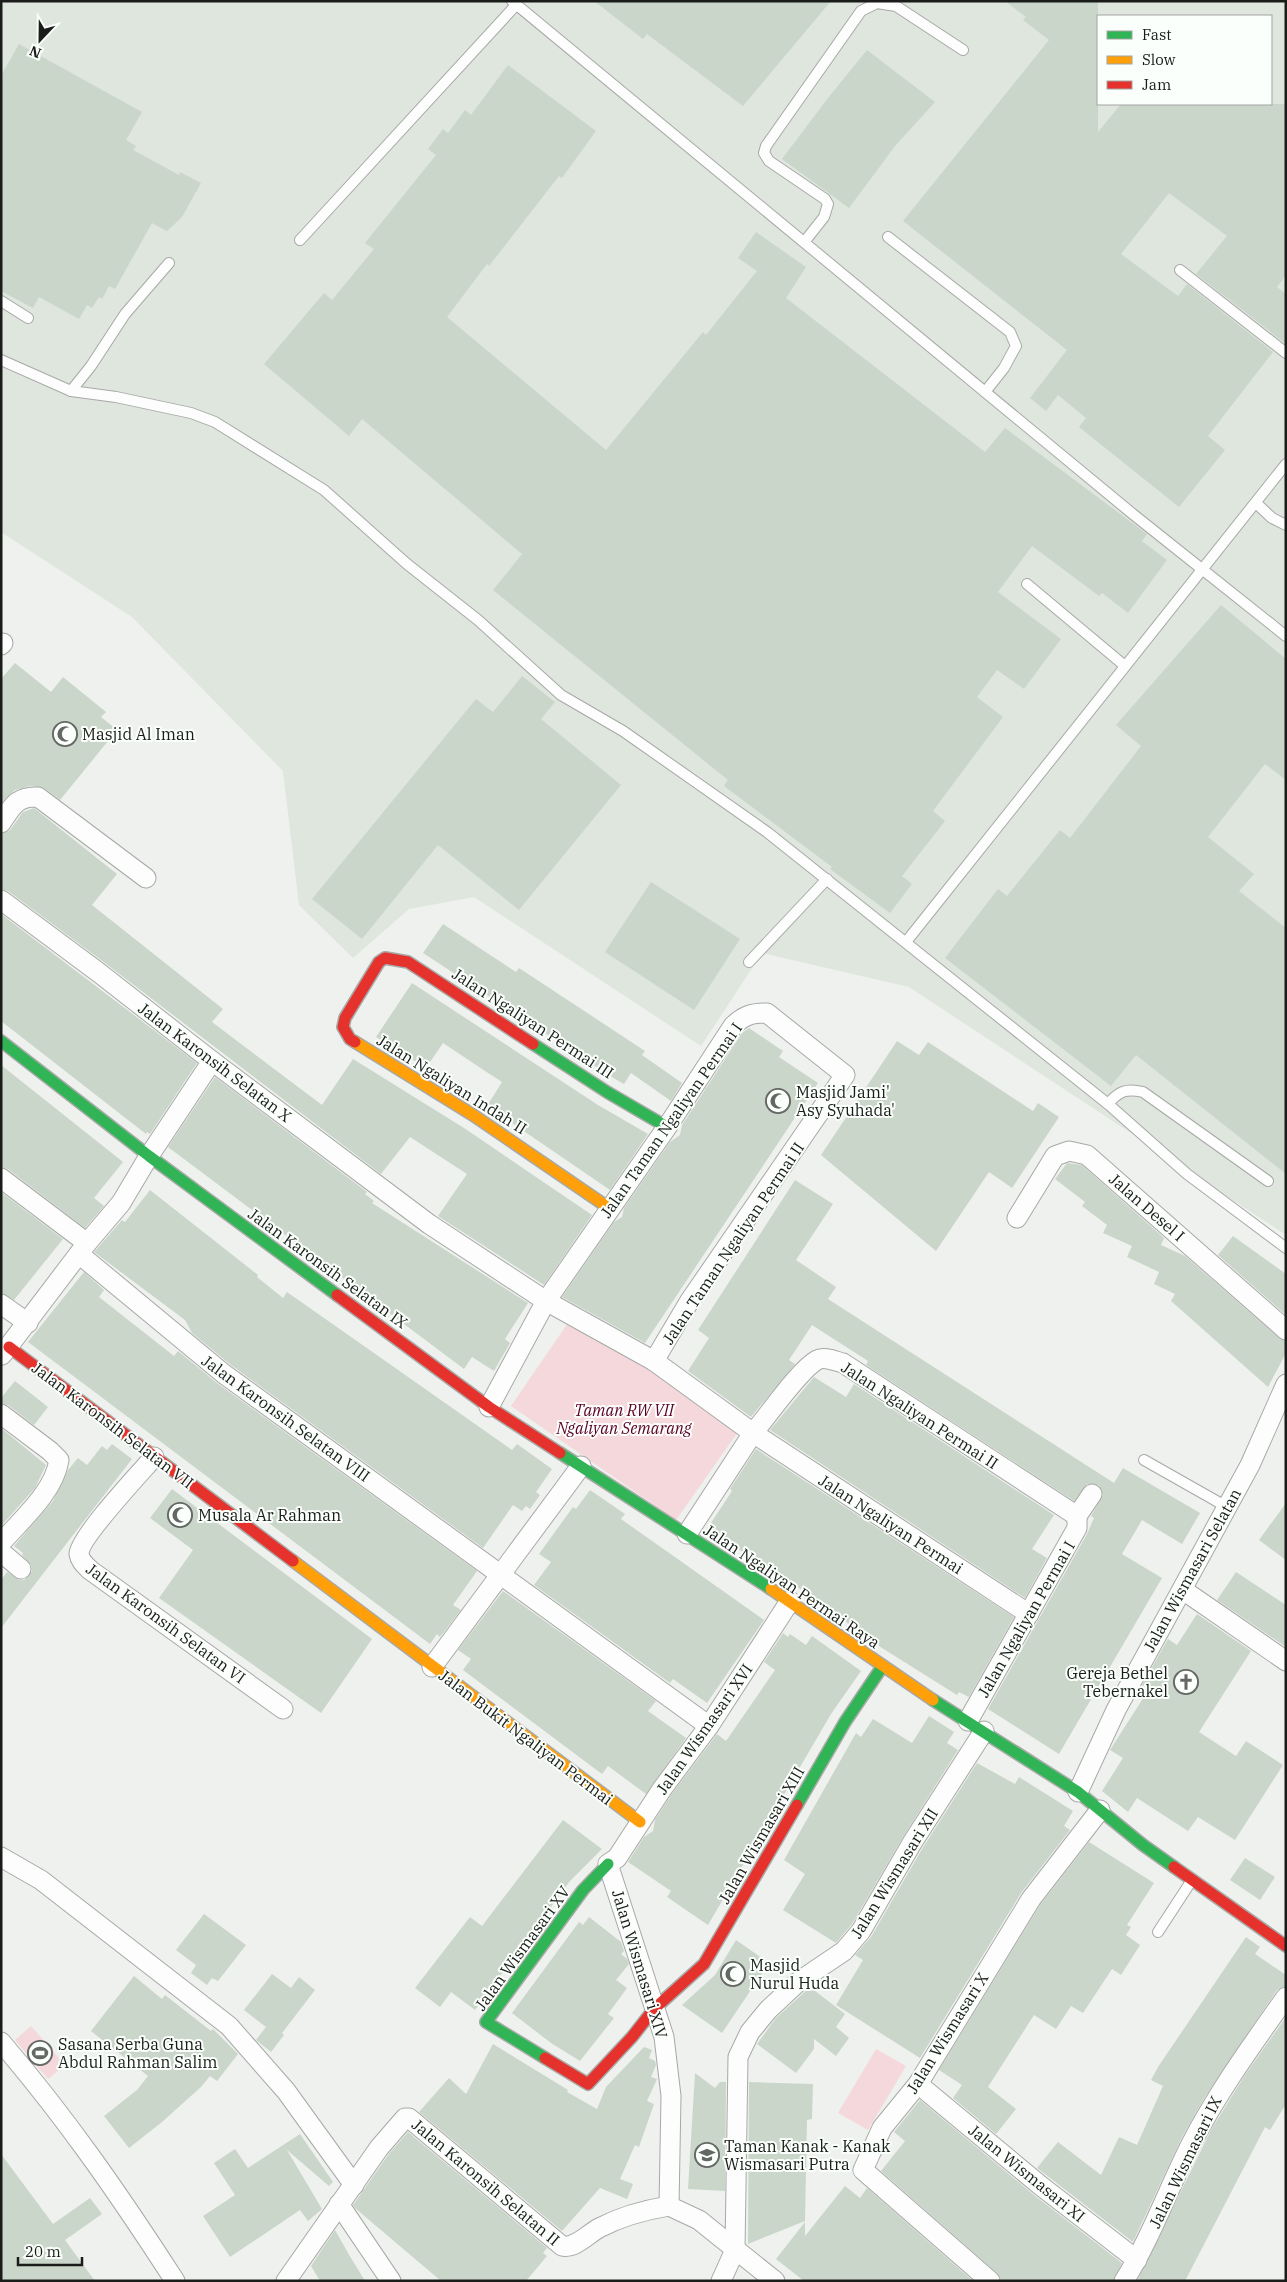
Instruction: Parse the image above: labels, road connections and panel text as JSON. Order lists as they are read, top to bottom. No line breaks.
{"streets":{"street":["Jalan Ngaliyan Permai III","Jalan Karonsih Selatan X","Jalan Ngaliyan Indah II","Jalan Taman Ngaliyan Permai I","Jalan Desel I","Jalan Taman Ngaliyan Permai II","Jalan Karonsih Selatan IX","Jalan Ngaliyan Permai II","Jalan Karonsih Selatan VIII","Jalan Karonsih Selatan VII","Jalan Ngaliyan Permai","Jalan Wismasari Selatan","Jalan Ngaliyan Permai Raya","Jalan Ngaliyan Permai I","Jalan Karonsih Selatan VI","Jalan Wismasari XVI","Jalan Bukit Ngaliyan Permai","Jalan Wismasari XIII","Jalan Wismasari XII","Jalan Wismasari XV","Jalan Wismasari XIV","Jalan Wismasari X","Jalan Wismasari IX","Jalan Wismasari XI","Jalan Karonsih Selatan II"]},"crossings":[["Jalan Ngaliyan Permai III","Jalan Ngaliyan Indah II"],["Jalan Ngaliyan Permai III","Jalan Taman Ngaliyan Permai I"],["Jalan Karonsih Selatan X","Jalan Taman Ngaliyan Permai I"],["Jalan Ngaliyan Indah II","Jalan Taman Ngaliyan Permai I"],["Jalan Taman Ngaliyan Permai I","Jalan Taman Ngaliyan Permai II"],["Jalan Karonsih Selatan IX","Jalan Ngaliyan Permai Raya"],["Jalan Ngaliyan Permai II","Jalan Ngaliyan Permai"],["Jalan Ngaliyan Permai II","Jalan Ngaliyan Permai Raya"],["Jalan Ngaliyan Permai II","Jalan Ngaliyan Permai I"],["Jalan Karonsih Selatan VIII","Jalan Bukit Ngaliyan Permai"],["Jalan Karonsih Selatan VII","Jalan Karonsih Selatan VI"],["Jalan Karonsih Selatan VII","Jalan Bukit Ngaliyan Permai"],["Jalan Ngaliyan Permai","Jalan Ngaliyan Permai I"],["Jalan Wismasari Selatan","Jalan Ngaliyan Permai Raya"],["Jalan Ngaliyan Permai Raya","Jalan Ngaliyan Permai I"],["Jalan Ngaliyan Permai Raya","Jalan Wismasari XVI"],["Jalan Ngaliyan Permai Raya","Jalan Bukit Ngaliyan Permai"],["Jalan Ngaliyan Permai Raya","Jalan Wismasari XIII"],["Jalan Ngaliyan Permai Raya","Jalan Wismasari XII"],["Jalan Wismasari XVI","Jalan Bukit Ngaliyan Permai"],["Jalan Wismasari XVI","Jalan Wismasari XV"],["Jalan Wismasari XVI","Jalan Wismasari XIV"],["Jalan Wismasari XIII","Jalan Wismasari XV"],["Jalan Wismasari XIII","Jalan Wismasari XIV"],["Jalan Wismasari XV","Jalan Wismasari XIV"],["Jalan Wismasari XIV","Jalan Karonsih Selatan II"],["Jalan Wismasari X","Jalan Wismasari XI"],["Jalan Wismasari IX","Jalan Wismasari XI"]],"parks":["Taman RW VII Ngaliyan Semarang"],"places":{"mosque":["Masjid Al Iman","Masjid Jami' Asy Syuhada'","Musala Ar Rahman","Masjid Nurul Huda"],"church":["Gereja Bethel Tebernakel"],"sports":["Sasana Serba Guna Abdul Rahman Salim"],"school or university":["Taman Kanak - Kanak Wismasari Putra"]},"legend":["Fast","Slow","Jam"],"scale_bar":"20 m","north":"bottom"}
